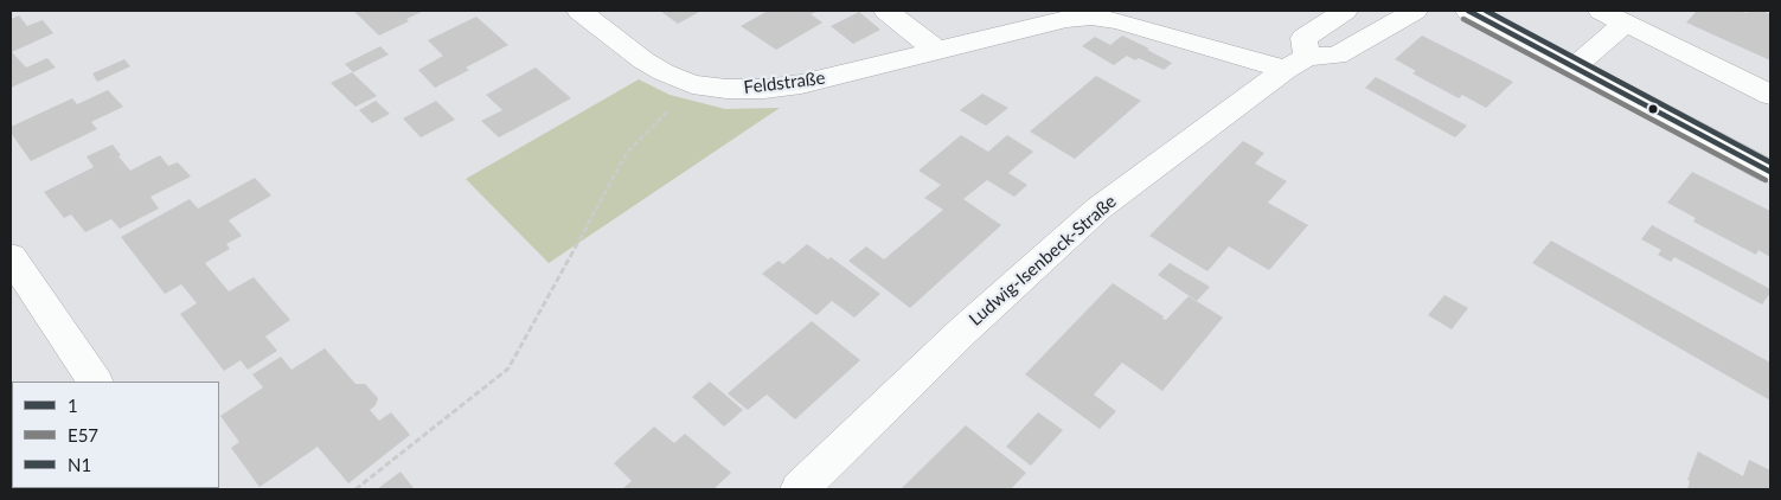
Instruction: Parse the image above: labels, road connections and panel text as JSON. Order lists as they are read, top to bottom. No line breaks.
{"streets":{"street":["Feldstraße","Ludwig-Isenbeck-Straße"]},"crossings":[["Feldstraße","Ludwig-Isenbeck-Straße"]],"lines":["transit line 1","transit line N1","transit line E57"],"legend":["1","E57","N1"]}
